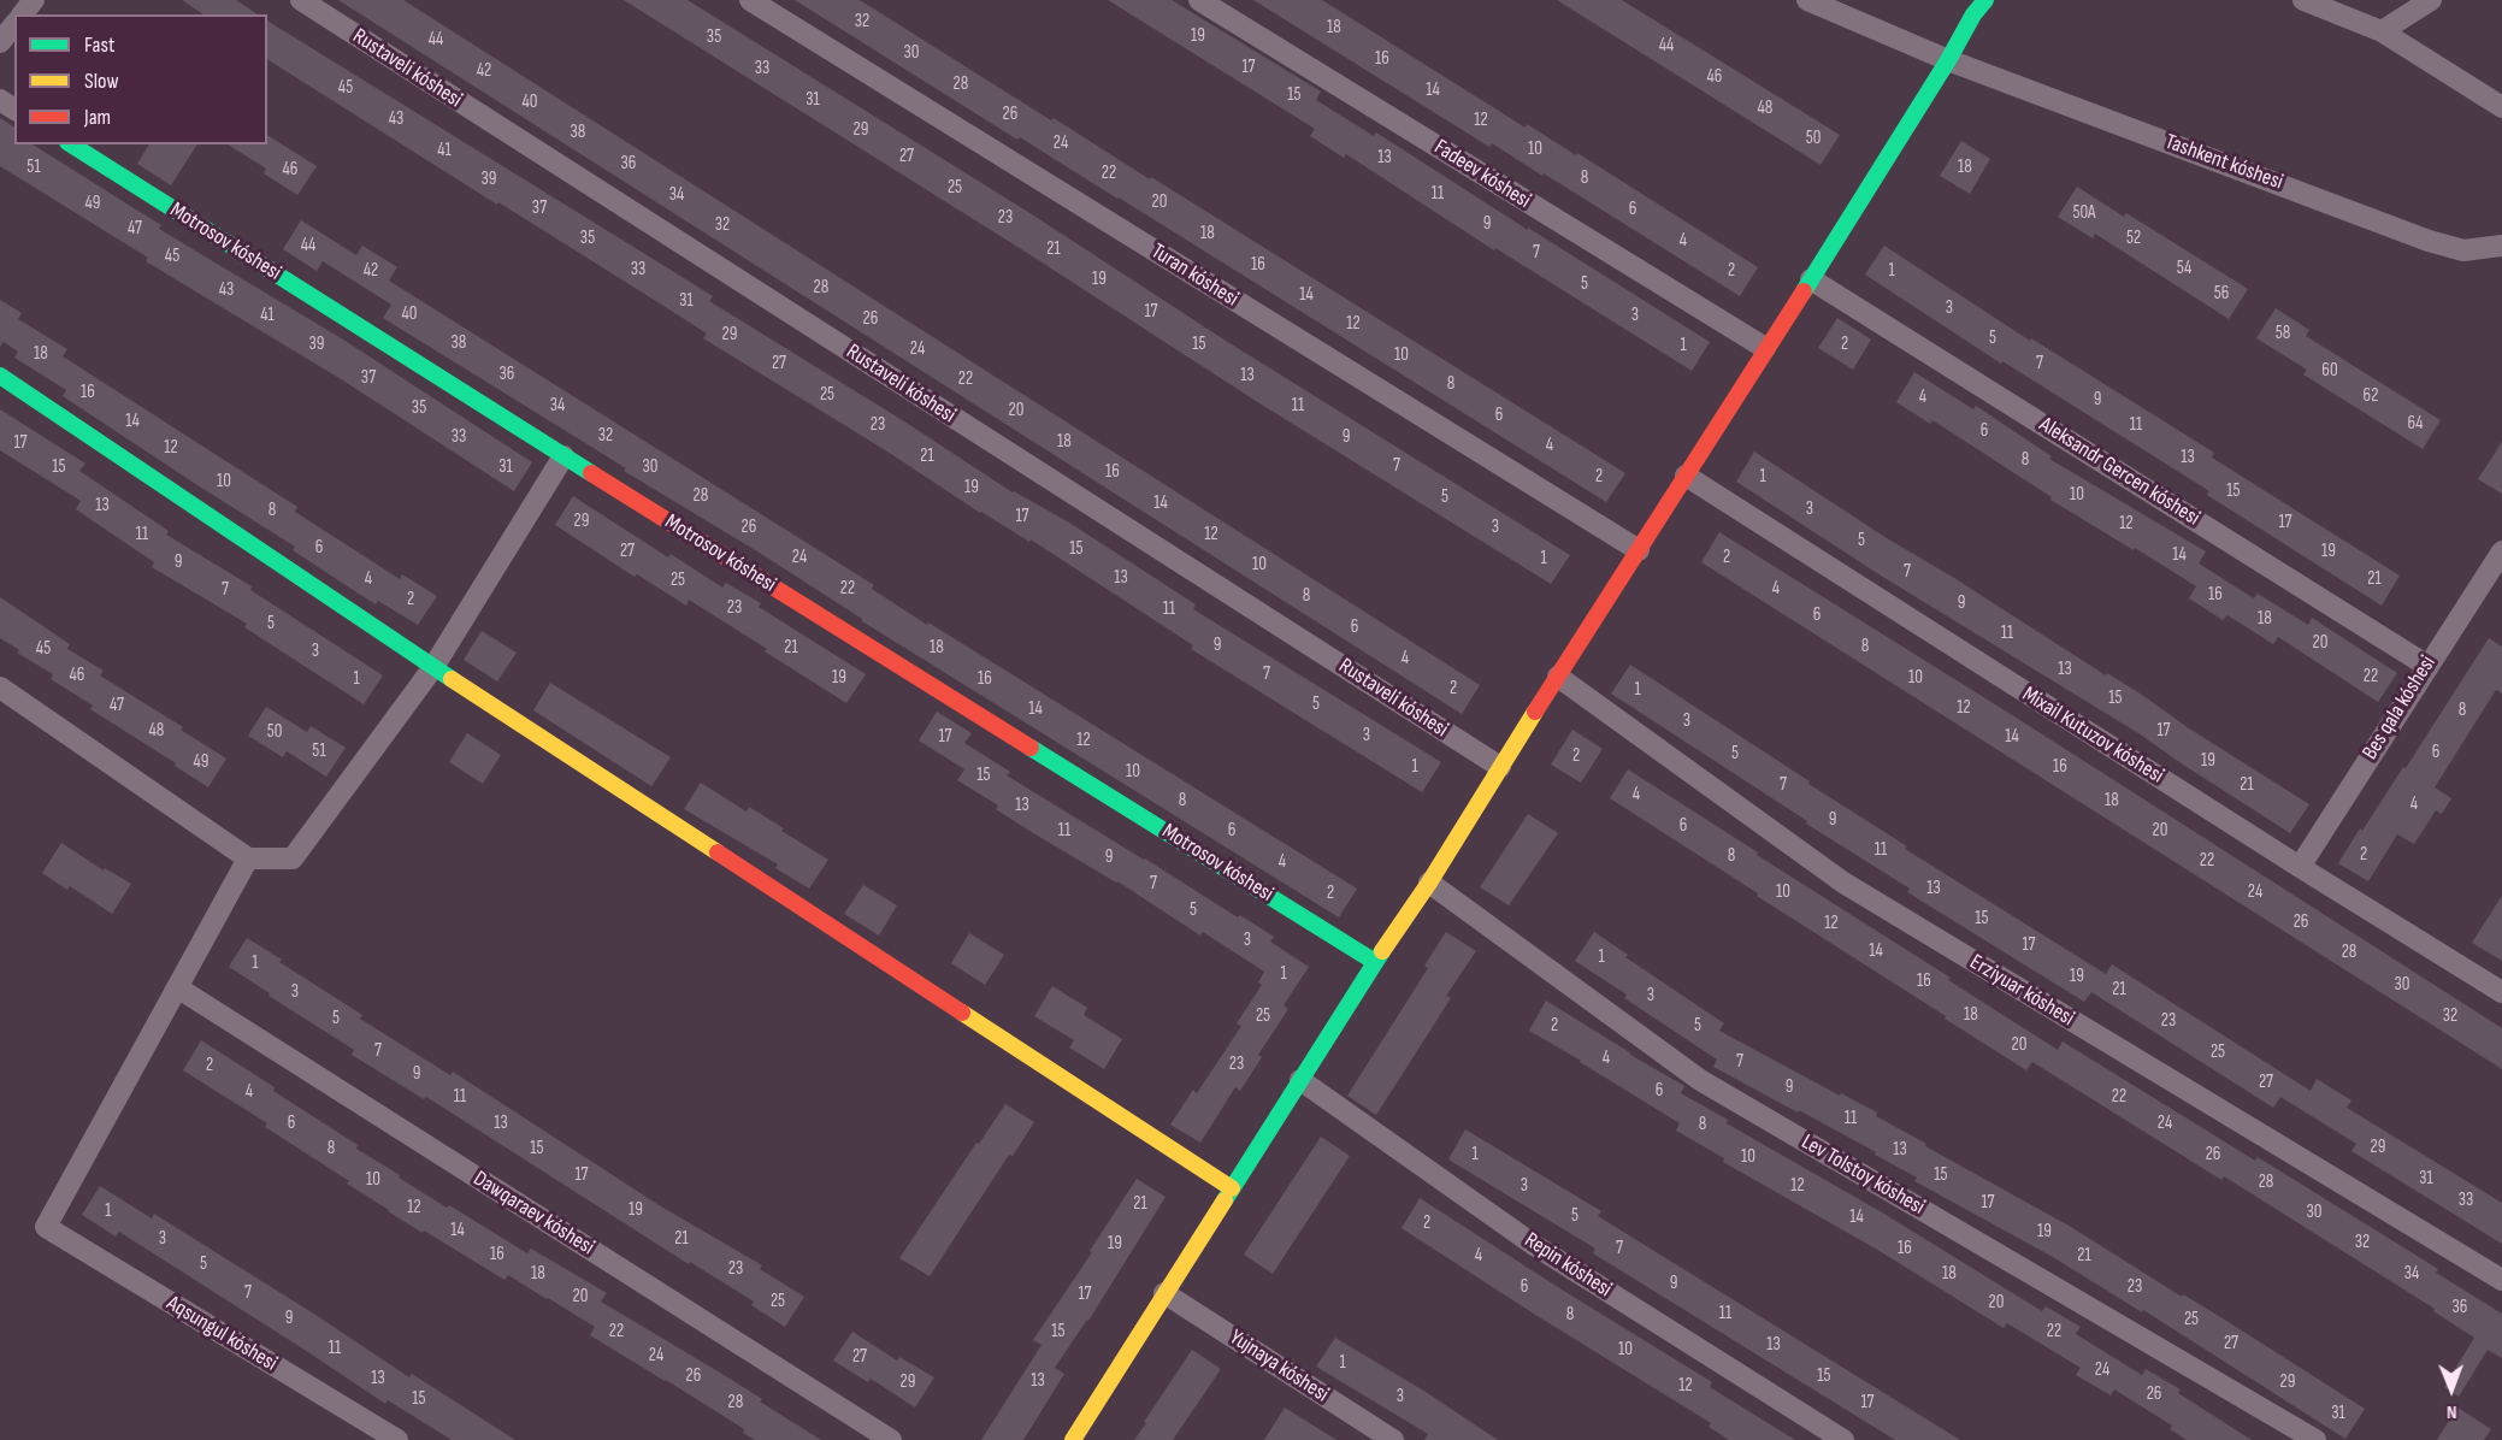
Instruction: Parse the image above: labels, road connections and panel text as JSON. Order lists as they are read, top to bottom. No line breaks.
{"streets":{"street":["Rustaveli kóshesi","Tashkent kóshesi","Fadeev kóshesi","Motrosov kóshesi","Turan kóshesi","Aleksandr Gercen kóshesi","Bes qala kóshesi","Mixail Kutuzov kóshesi","Erziyuar kóshesi","Lev Tolstoy kóshesi","Dawqaraev kóshesi","Repin kóshesi","Aqsungul kóshesi","Yujnaya kóshesi"]},"crossings":[["Aleksandr Gercen kóshesi","Bes qala kóshesi"],["Bes qala kóshesi","Mixail Kutuzov kóshesi"],["Dawqaraev kóshesi","Aqsungul kóshesi"]],"house_numbers":["32","18","19","35","44","44","30","16","17","33","42","46","28","45","14","15","31","40","48","26","43","12","29","38","50","24","10","41","27","13","36","51","18","46","22","8","39","25","11","34","20","49","37","6","50A","23","9","32","47","18","35","52","4","44","21","7","45","16","54","33","42","2","1","19","5","28","43","56","14","31","3","17","40","41","3","26","12","58","29","5","38","39","15","2","1","24","18","10","27","7","60","36","13","37","22","8","16","25","62","4","9","34","11","35","20","6","14","64","23","11","6","32","33","9","18","17","4","12","21","13","8","7","15","31","30","16","2","1","10","19","15","10","28","5","14","13","3","8","17","29","17","12","26","3","11","12","5","6","15","27","19","14","24","2","1","9","10","7","13","4","21","25","22","4","7","16","8","2","9","23","11","6","18","5","6","11","20","9","8","21","18","45","3","4","13","7","46","22","19","10","1","16","2","1","15","5","47","12","14","8","3","48","17","50","3","17","14","12","51","6","5","2","19","49","1","16","10","15","7","21","4","8","18","4","13","9","6","11","6","20","11","2","8","9","22","4","7","13","10","24","2","5","15","26","12","3","17","14","28","1","1","1","19","16","30","21","3","3","18","25","32","5","23","2","5","20","7","25","4","7","23","2","9","27","9","6","4","11","22","11","6","13","24","8","29","8","15","13","1","26","10","17","15","31","10","28","3","12","33","17","21","12","19","1","30","5","14","2","14","19","3","21","32","19","7","16","16","4","21","5","23","18","18","34","9","6","23","7","17","20","25","20","36","11","8","9","25","22","15","22","27","13","11","10","24","27","1","24","26","15","13","13","29","29","12","26","3","15","28","17","31"],"legend":["Fast","Slow","Jam"],"north":"bottom"}
